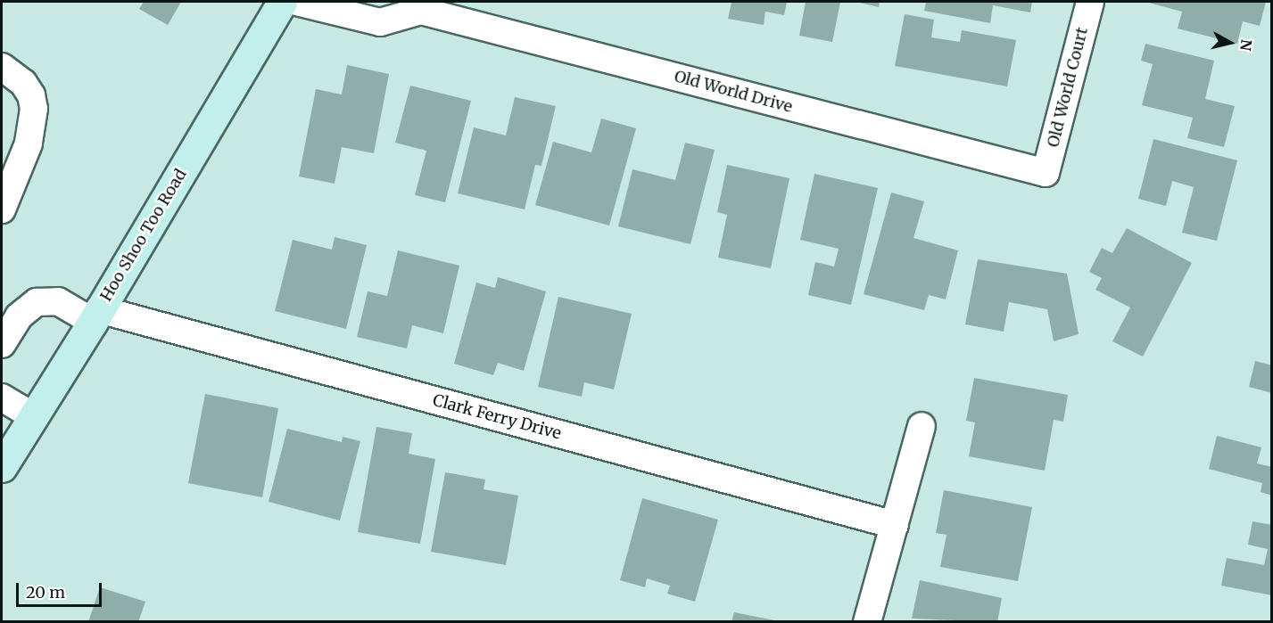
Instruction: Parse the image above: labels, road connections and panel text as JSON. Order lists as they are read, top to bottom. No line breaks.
{"streets":{"street":["Old World Court","Old World Drive","Hoo Shoo Too Road","Clark Ferry Drive"]},"crossings":[["Old World Court","Old World Drive"],["Hoo Shoo Too Road","Clark Ferry Drive"]],"scale_bar":"20 m","north":"right"}
